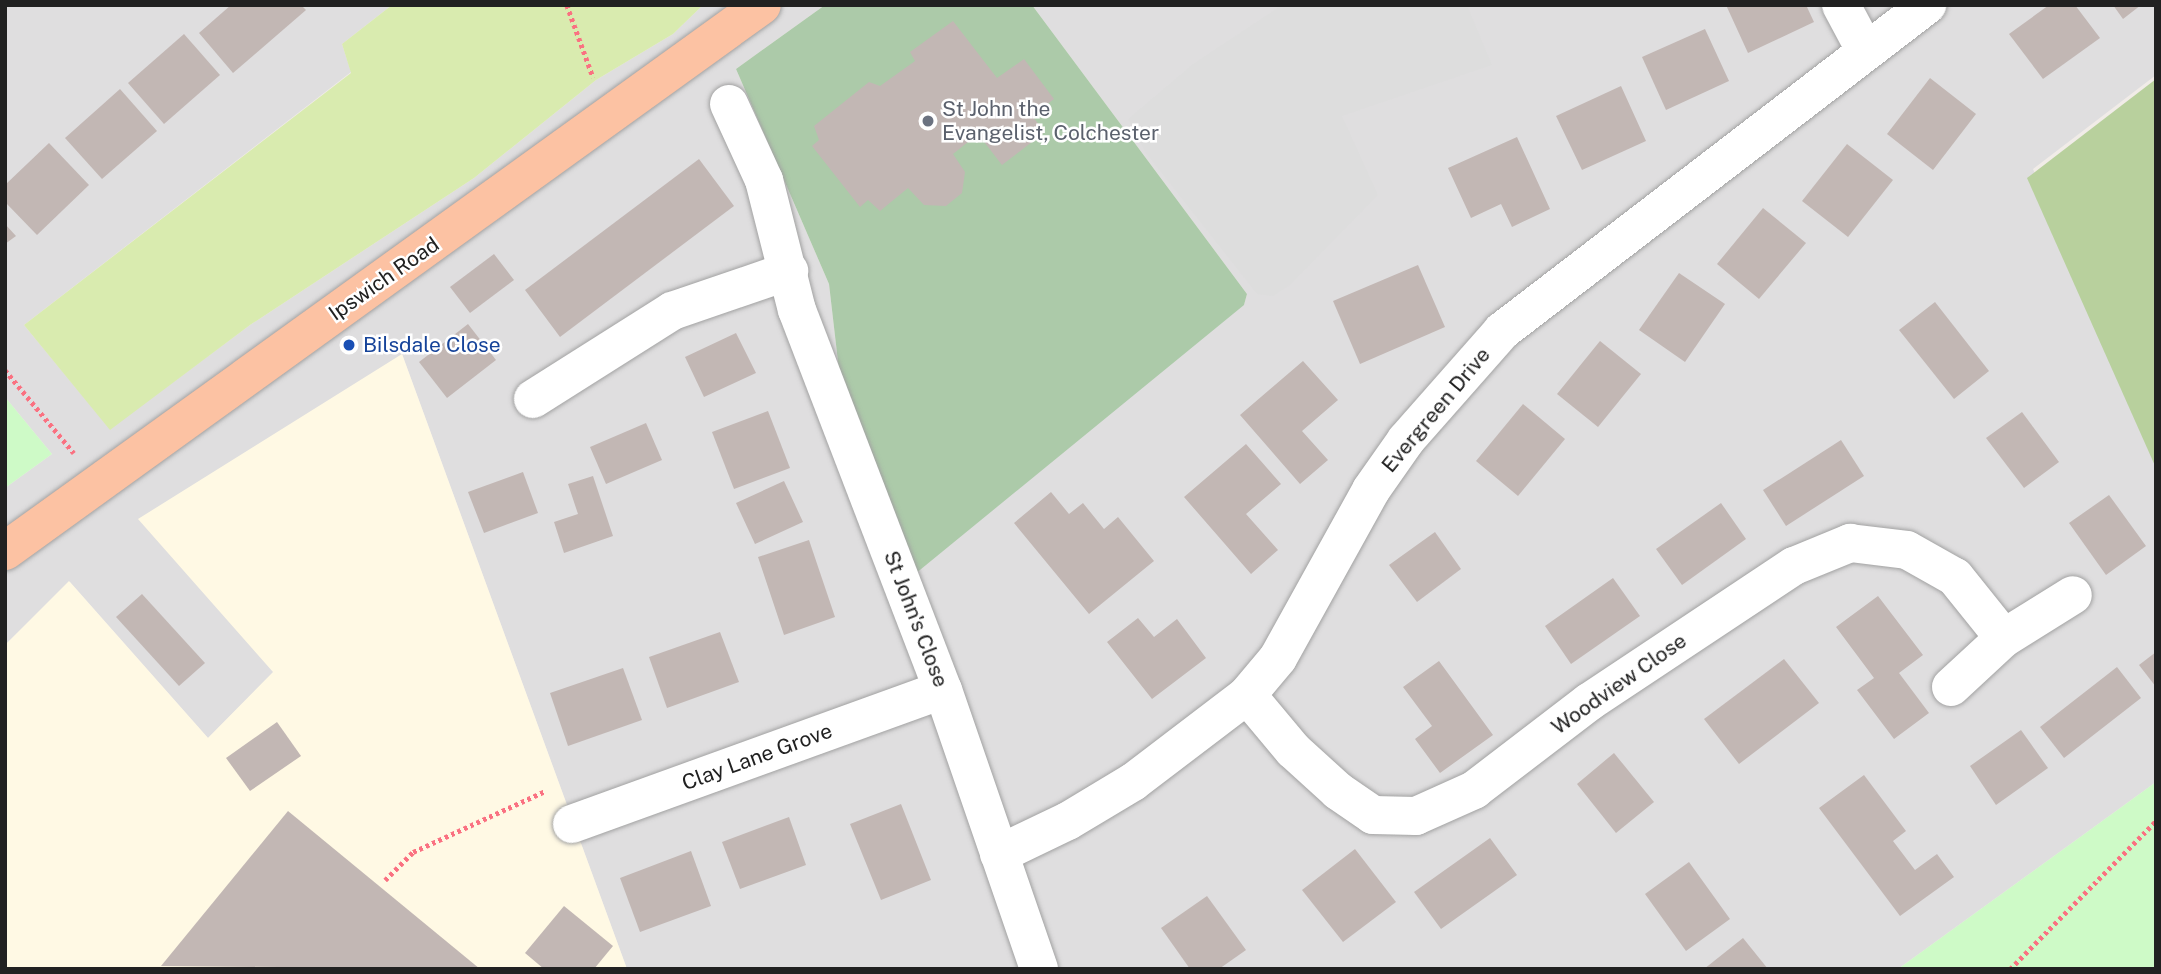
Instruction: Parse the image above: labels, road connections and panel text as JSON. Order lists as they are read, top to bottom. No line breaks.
{"streets":{"main road":["Ipswich Road"],"street":["Evergreen Drive","St John's Close","Woodview Close","Clay Lane Grove"]},"crossings":[["Evergreen Drive","St John's Close"],["Evergreen Drive","Woodview Close"],["St John's Close","Clay Lane Grove"]],"places":["St John the Evangelist, Colchester","Bilsdale Close"]}
